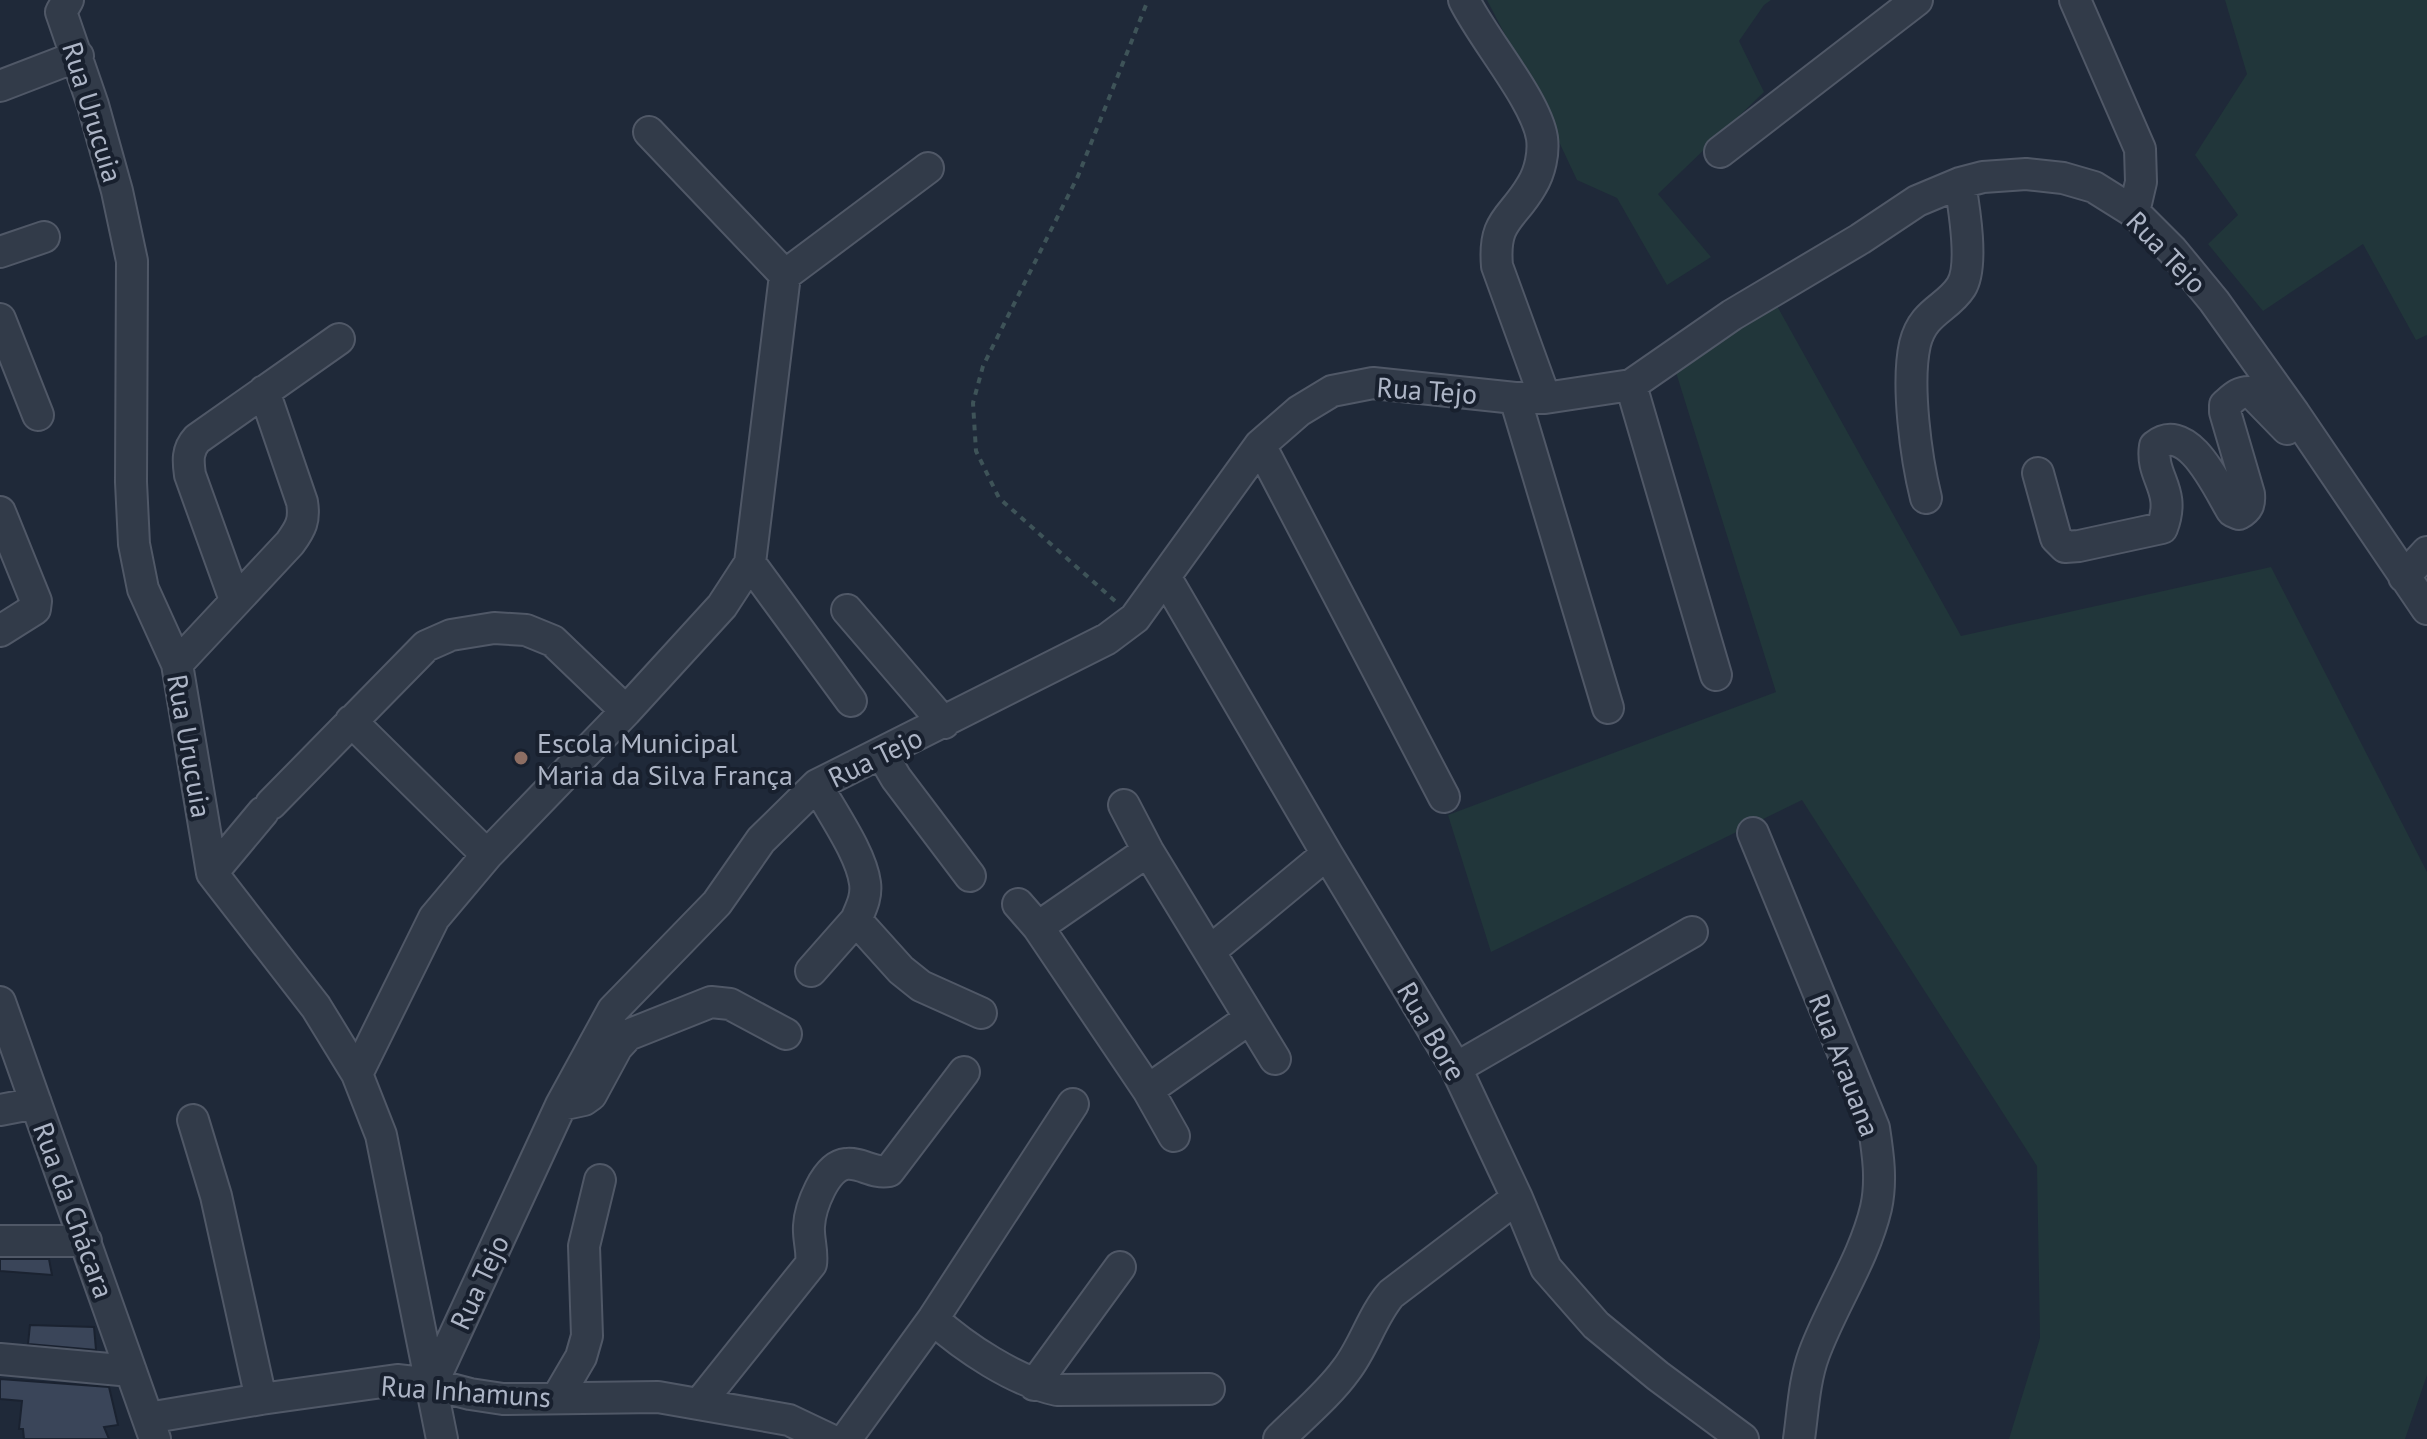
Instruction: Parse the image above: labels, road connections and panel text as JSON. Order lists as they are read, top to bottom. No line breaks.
{"streets":{"street":["Rua Urucuia","Rua Tejo","Rua Bore","Rua Arauana","Rua da Chácara","Rua Inhamuns"]},"crossings":[["Rua Urucuia","Rua Tejo"],["Rua Urucuia","Rua Inhamuns"],["Rua Tejo","Rua Bore"],["Rua Tejo","Rua Inhamuns"],["Rua da Chácara","Rua Inhamuns"]],"places":["Escola Municipal Maria da Silva França"]}
